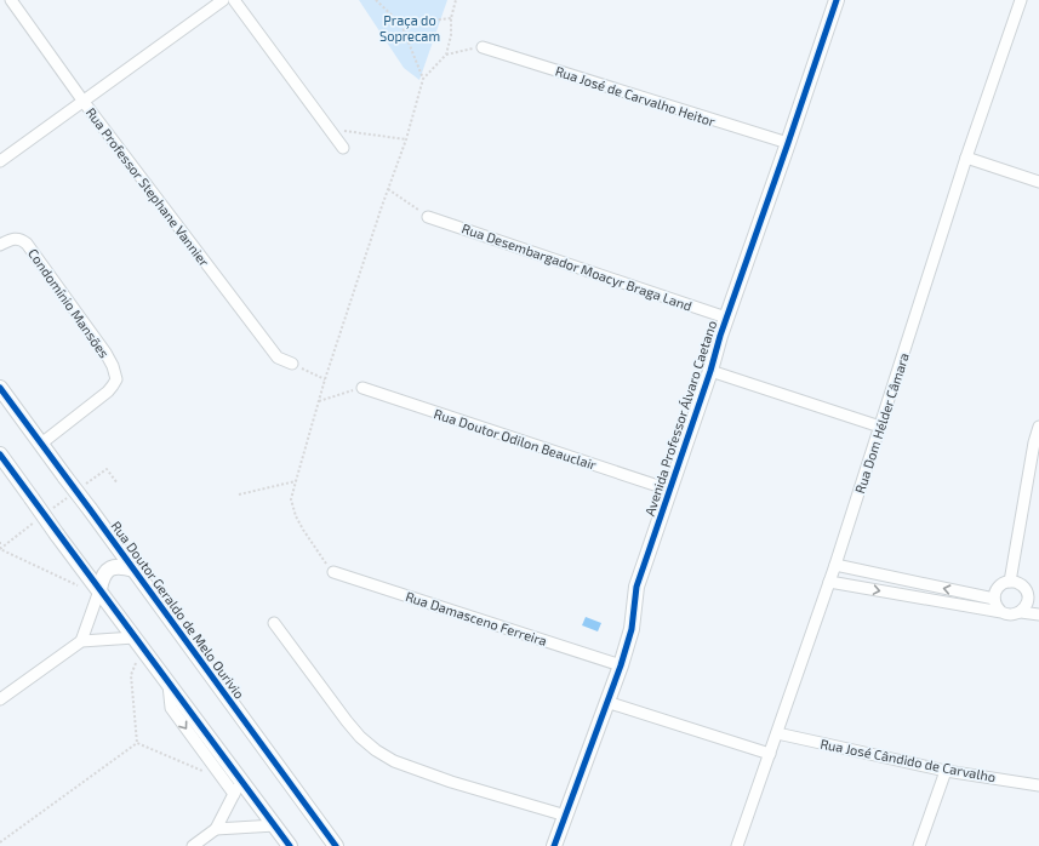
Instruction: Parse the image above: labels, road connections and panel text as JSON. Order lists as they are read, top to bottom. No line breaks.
{"streets":{"street":["Rua José de Carvalho Heitor","Rua Professor Stephane Vannier","Rua Desembargador Moacyr Braga Land","Condomínio Mansões","Avenida Professor Álvaro Caetano","Rua Dom Hélder Câmara","Rua Doutor Odilon Beauclair","Rua Doutor Geraldo de Melo Ourivio","Rua Damasceno Ferreira","Rua José Cândido de Carvalho"]},"crossings":[["Rua José de Carvalho Heitor","Avenida Professor Álvaro Caetano"],["Rua Desembargador Moacyr Braga Land","Avenida Professor Álvaro Caetano"],["Condomínio Mansões","Rua Doutor Geraldo de Melo Ourivio"],["Avenida Professor Álvaro Caetano","Rua Doutor Odilon Beauclair"],["Avenida Professor Álvaro Caetano","Rua Damasceno Ferreira"],["Rua Dom Hélder Câmara","Rua José Cândido de Carvalho"]],"parks":["Praça do Soprecam"]}
